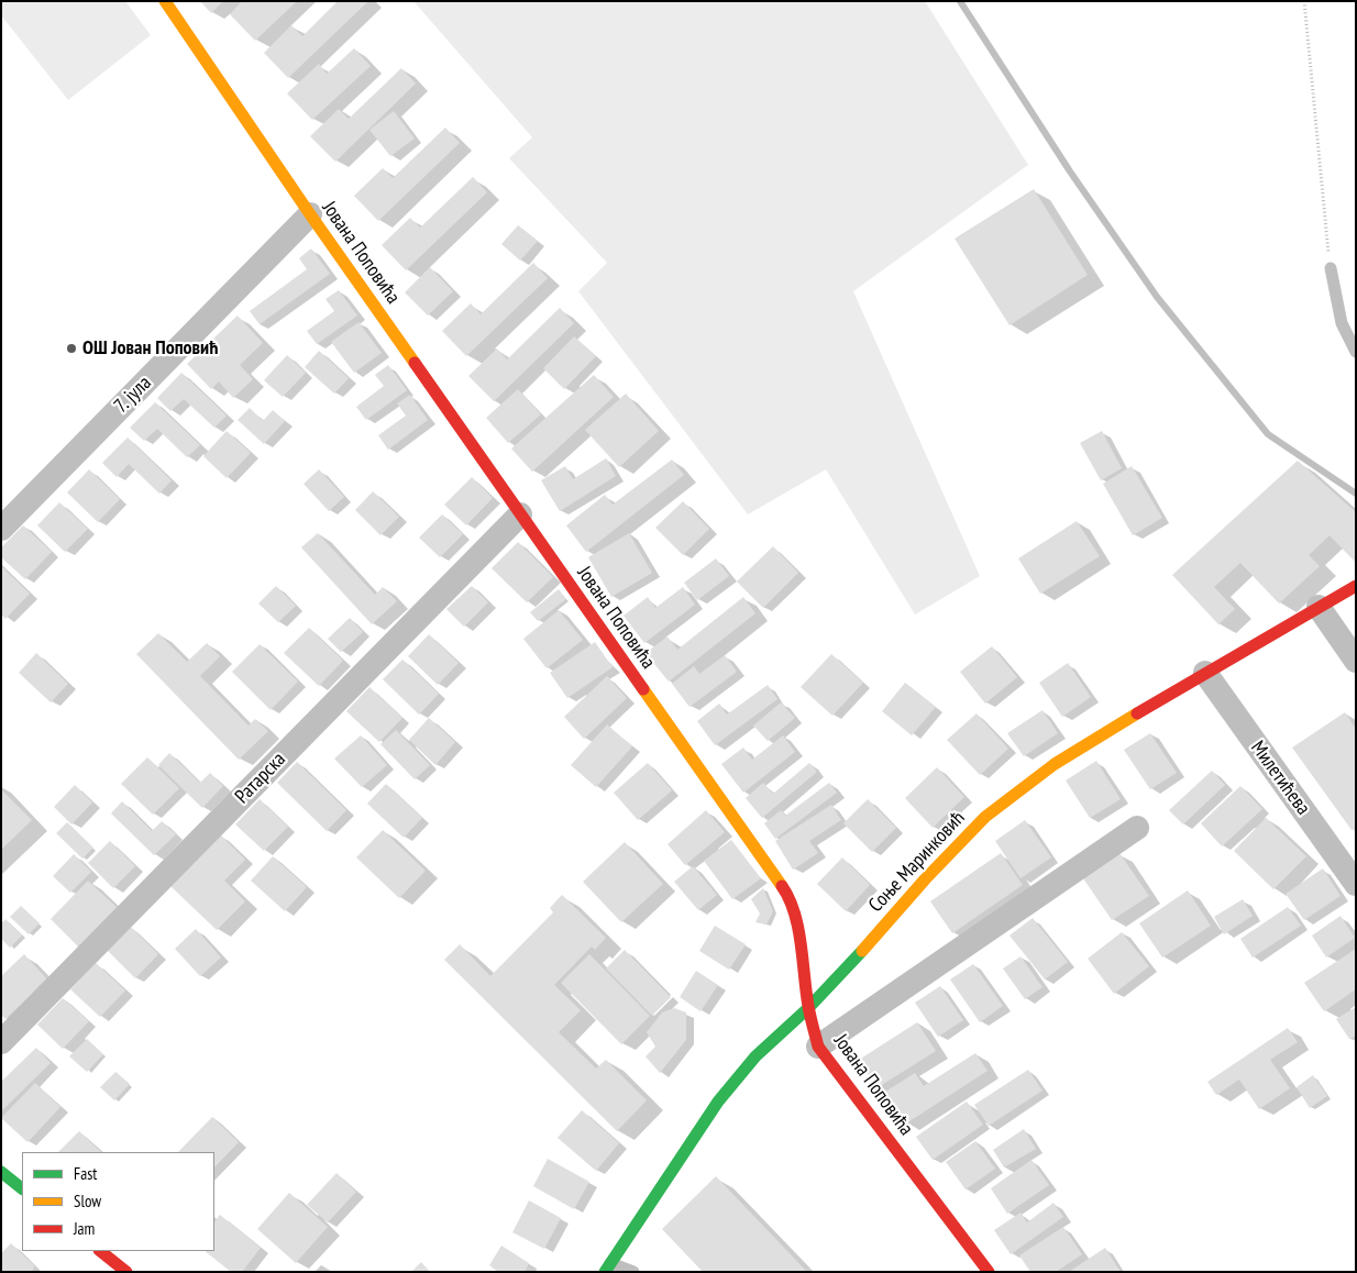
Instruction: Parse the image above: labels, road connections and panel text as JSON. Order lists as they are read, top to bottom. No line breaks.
{"streets":{"street":["Јована Поповића","7. јула","Ратарска","Милетићева","Соње Маринковић"]},"crossings":[["Јована Поповића","7. јула"],["Јована Поповића","Ратарска"],["Јована Поповића","Соње Маринковић"],["Милетићева","Соње Маринковић"]],"places":["ОШ Јован Поповић"],"legend":["Fast","Slow","Jam"]}
